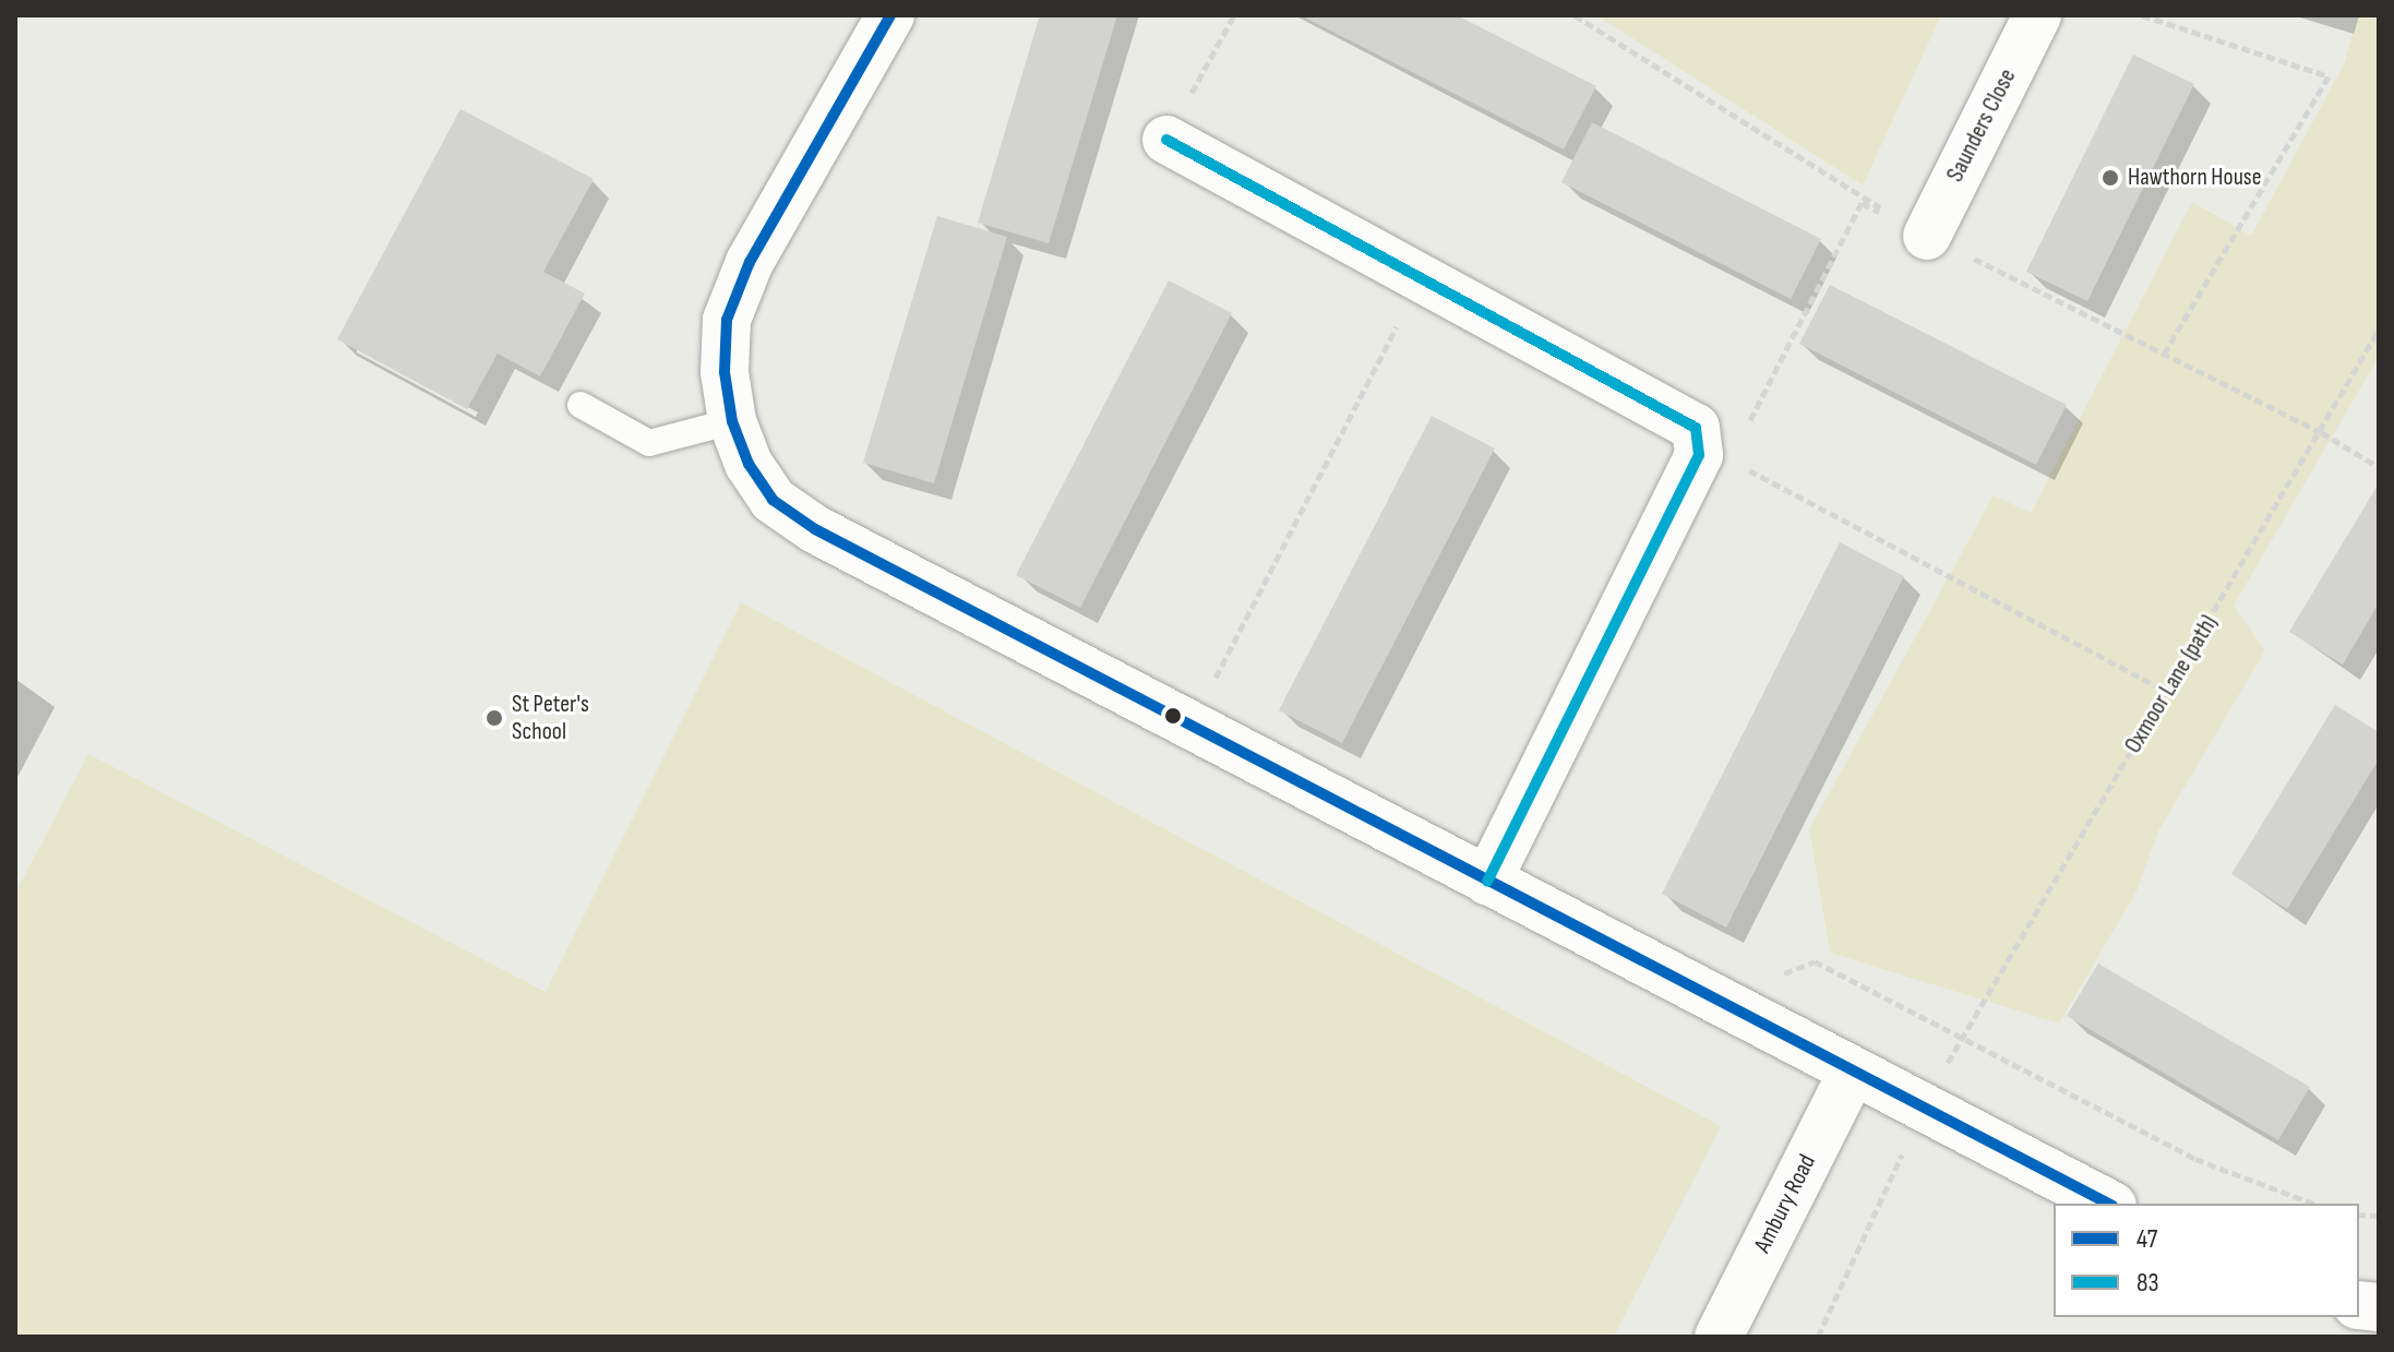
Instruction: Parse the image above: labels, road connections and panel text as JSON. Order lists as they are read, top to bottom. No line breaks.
{"streets":{"street":["Saunders Close","Ambury Road"],"path":["Oxmoor Lane (path)"]},"places":["Hawthorn House","St Peter's School"],"lines":["transit line 47","transit line 83"],"legend":["47","83"]}
